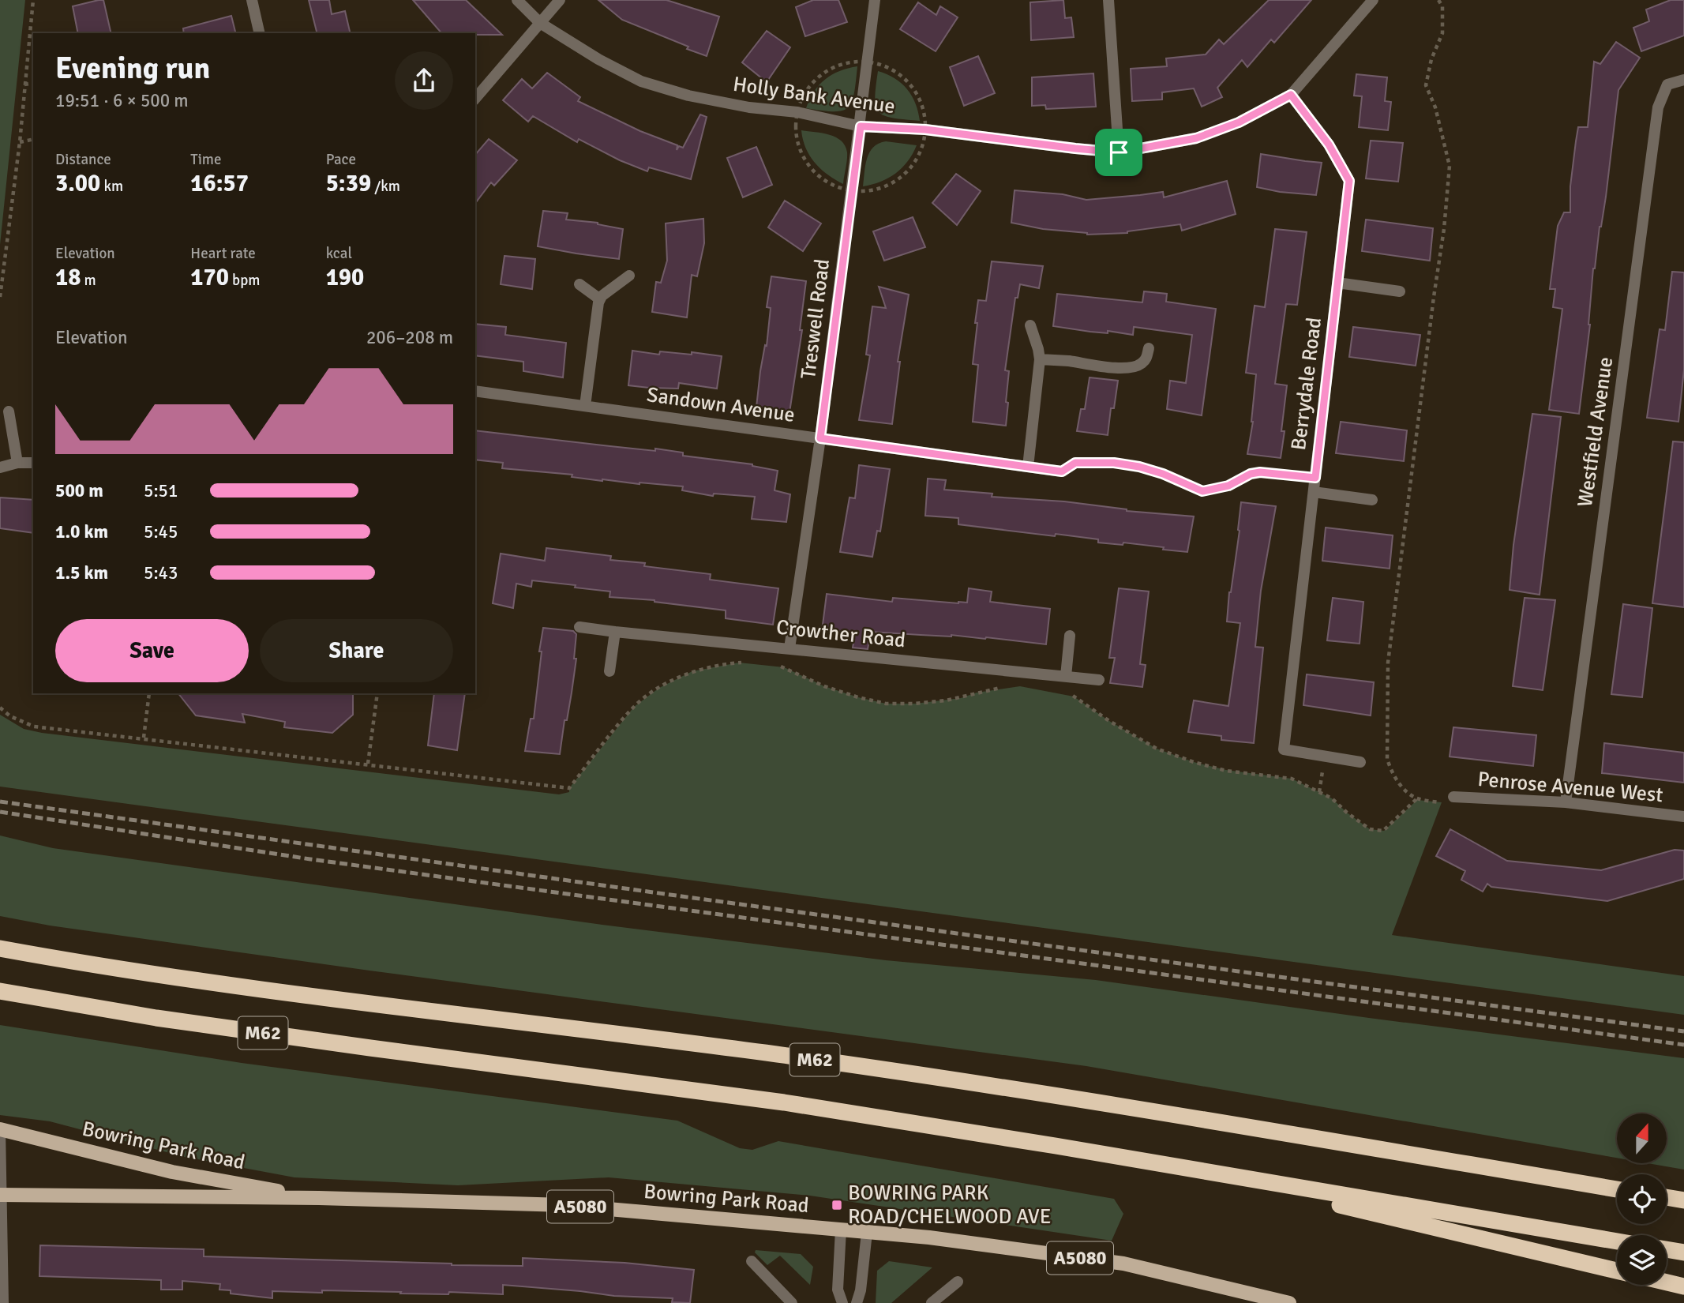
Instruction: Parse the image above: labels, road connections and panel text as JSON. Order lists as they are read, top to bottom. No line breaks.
{"streets":{"highway":["M62"],"main road":["Bowring Park Road","A5080"],"street":["Holly Bank Avenue","Treswell Road","Berrydale Road","Sandown Avenue","Westfield Avenue","Crowther Road","Penrose Avenue West"]},"crossings":[["Holly Bank Avenue","Treswell Road"],["Treswell Road","Sandown Avenue"],["Treswell Road","Crowther Road"],["Westfield Avenue","Penrose Avenue West"]],"places":{"transit":["BOWRING PARK ROAD/CHELWOOD AVE"]},"north":"top","page":{"heading":["Evening run","19:51 · 6 × 500 m"],"stats":[["Distance","3.00 km"],["Time","16:57"],["Pace","5:39 /km"],["Elevation","18 m"],["Heart rate","170 bpm"],["kcal","190"]],"chart":["Elevation","206–208 m"],"list":[{"name":"500 m","note":"5:51"},{"name":"1.0 km","note":"5:45"},{"name":"1.5 km","note":"5:43"}],"buttons":["Save","Share"]}}
